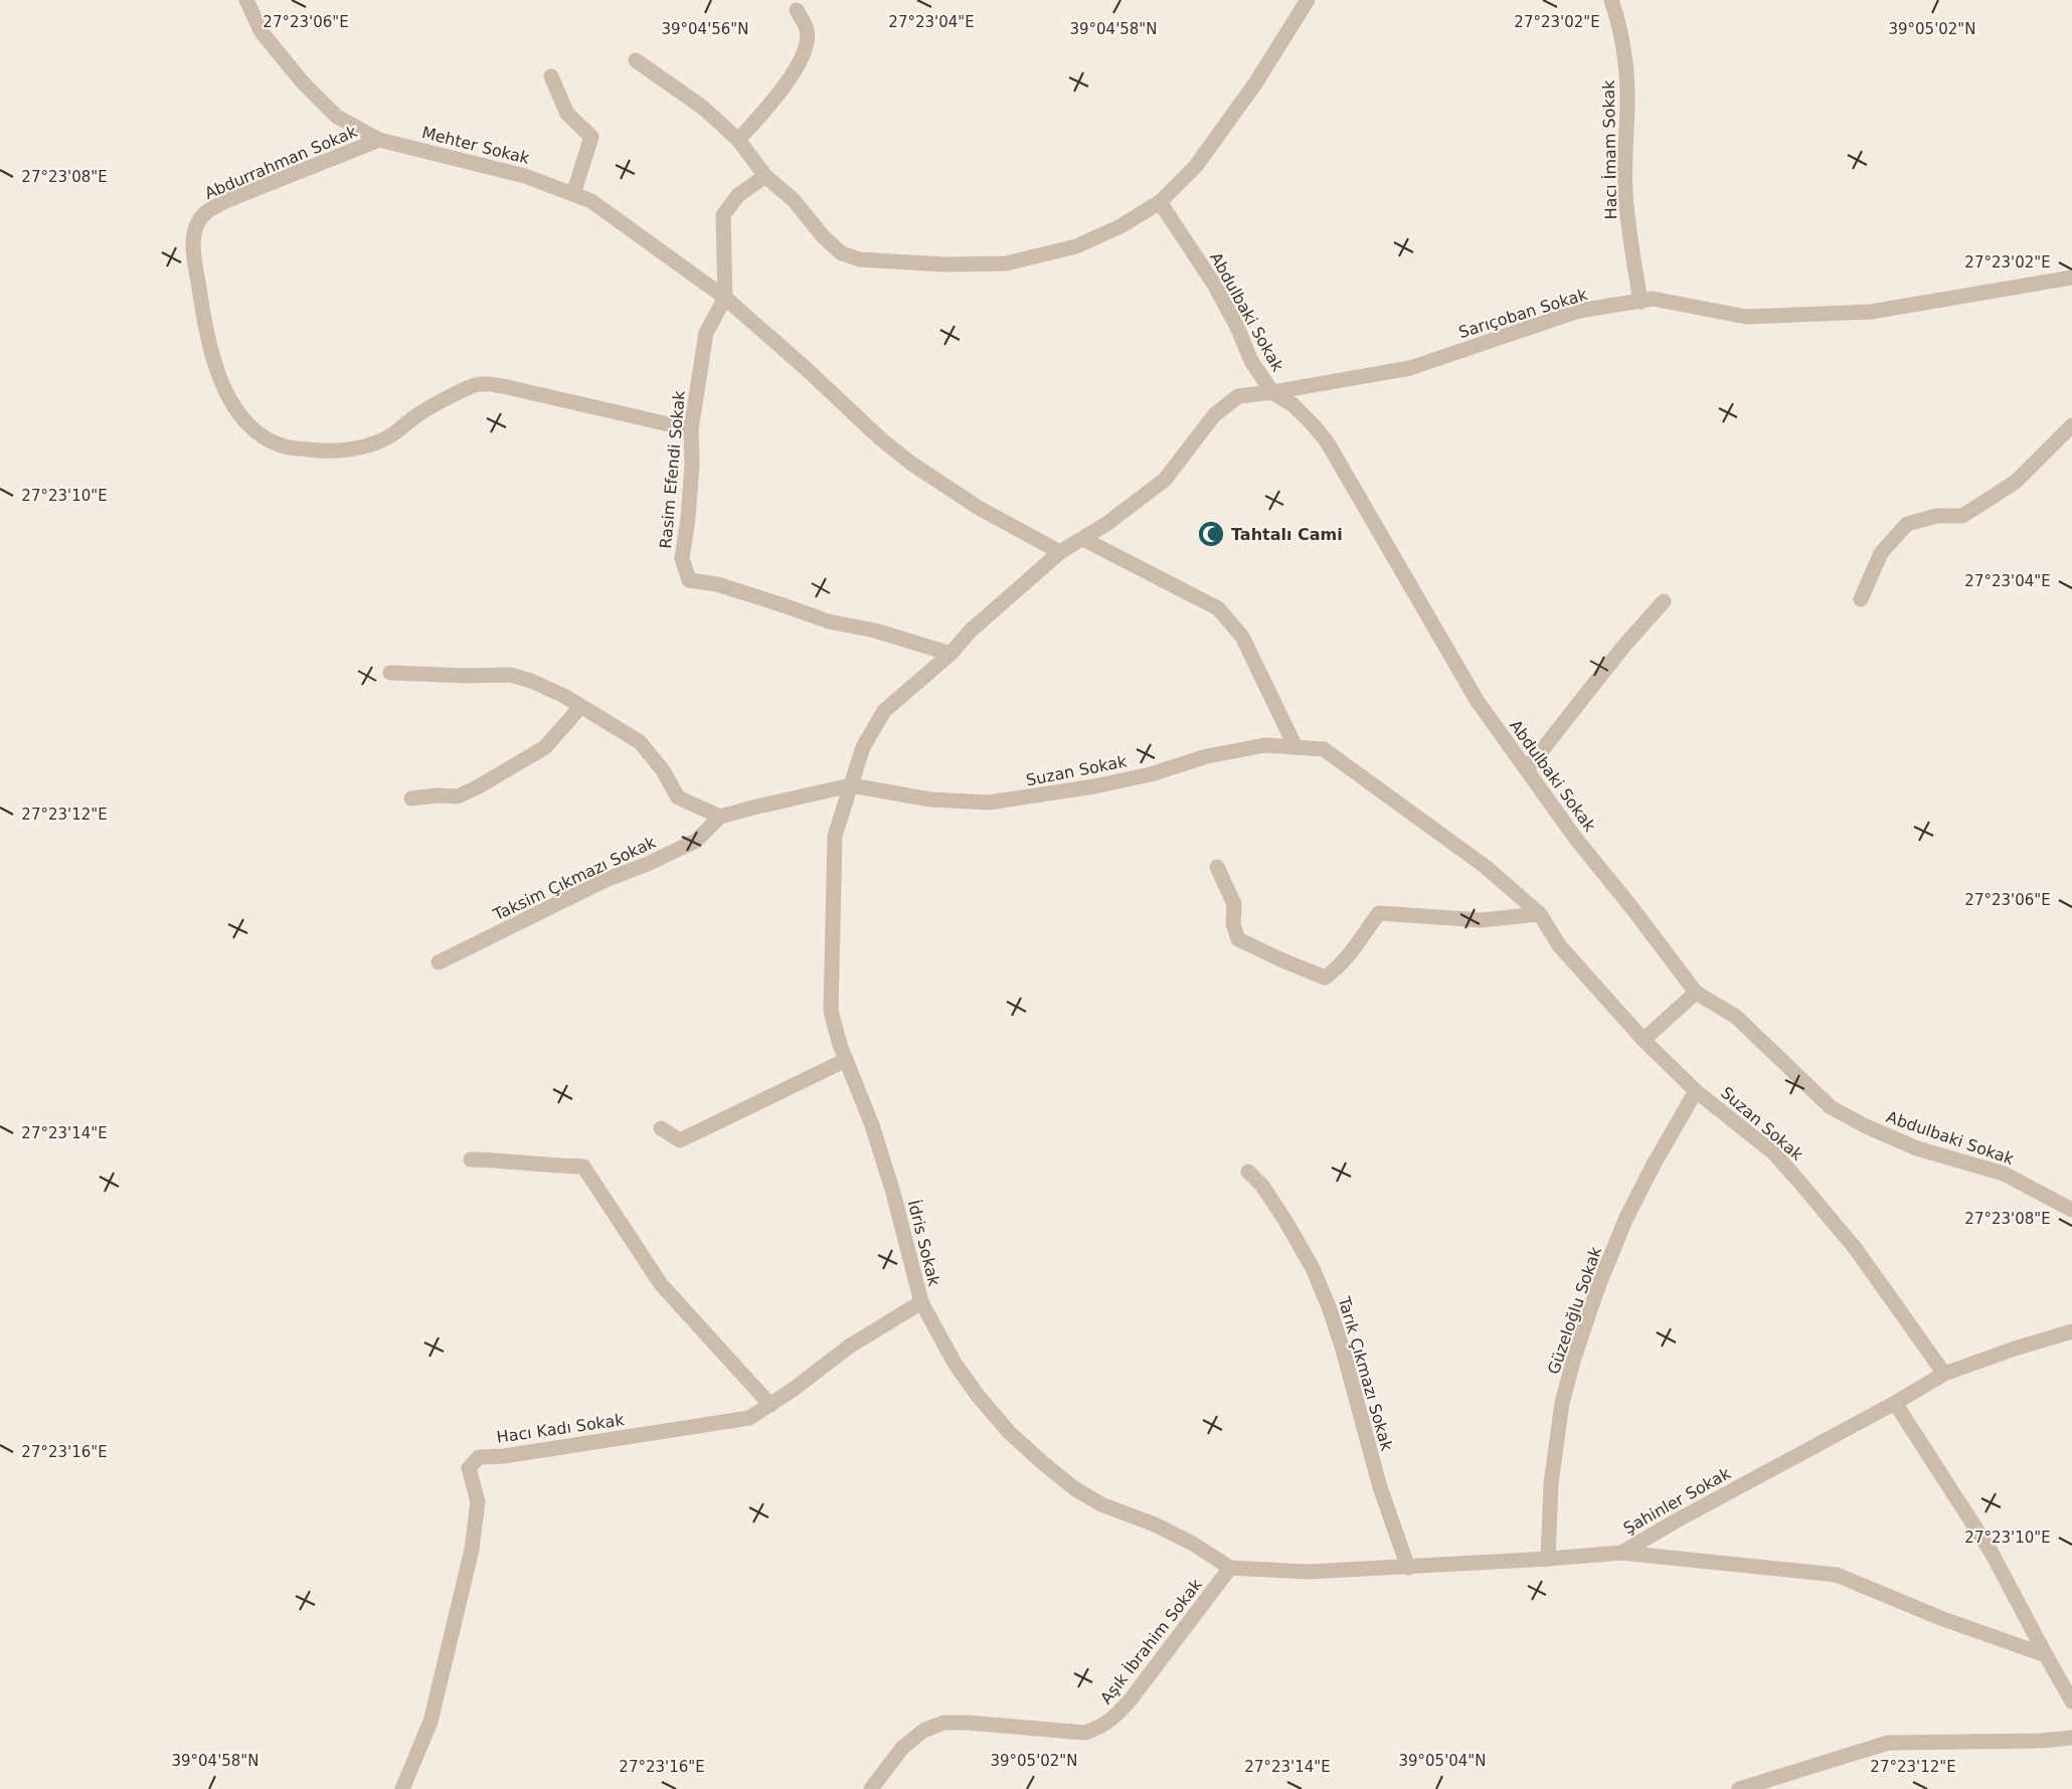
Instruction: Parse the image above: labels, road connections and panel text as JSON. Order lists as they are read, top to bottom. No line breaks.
{"streets":{"street":["Mehter Sokak","Hacı İmam Sokak","Abdurrahman Sokak","Abdulbaki Sokak","Sarıçoban Sokak","Rasim Efendi Sokak","Suzan Sokak","Taksim Çıkmazı Sokak","İdris Sokak","Güzeloğlu Sokak","Tarık Çıkmazı Sokak","Hacı Kadı Sokak","Şahinler Sokak","Aşık İbrahim Sokak"]},"crossings":[["Mehter Sokak","Abdurrahman Sokak"],["Mehter Sokak","Rasim Efendi Sokak"],["Hacı İmam Sokak","Sarıçoban Sokak"],["Abdurrahman Sokak","Rasim Efendi Sokak"],["Abdulbaki Sokak","Sarıçoban Sokak"],["Suzan Sokak","Taksim Çıkmazı Sokak"],["Suzan Sokak","İdris Sokak"],["Suzan Sokak","Güzeloğlu Sokak"],["Suzan Sokak","Şahinler Sokak"],["Taksim Çıkmazı Sokak","İdris Sokak"],["İdris Sokak","Hacı Kadı Sokak"],["İdris Sokak","Şahinler Sokak"],["İdris Sokak","Aşık İbrahim Sokak"],["Güzeloğlu Sokak","Şahinler Sokak"],["Tarık Çıkmazı Sokak","Şahinler Sokak"],["Şahinler Sokak","Aşık İbrahim Sokak"]],"places":{"mosque":["Tahtalı Cami"]},"coordinates":["27°23'02\"E","27°23'06\"E","27°23'04\"E","39°04'56\"N","39°04'58\"N","39°05'02\"N","27°23'08\"E","27°23'10\"E","27°23'12\"E","27°23'14\"E","27°23'16\"E","39°05'04\"N"]}
